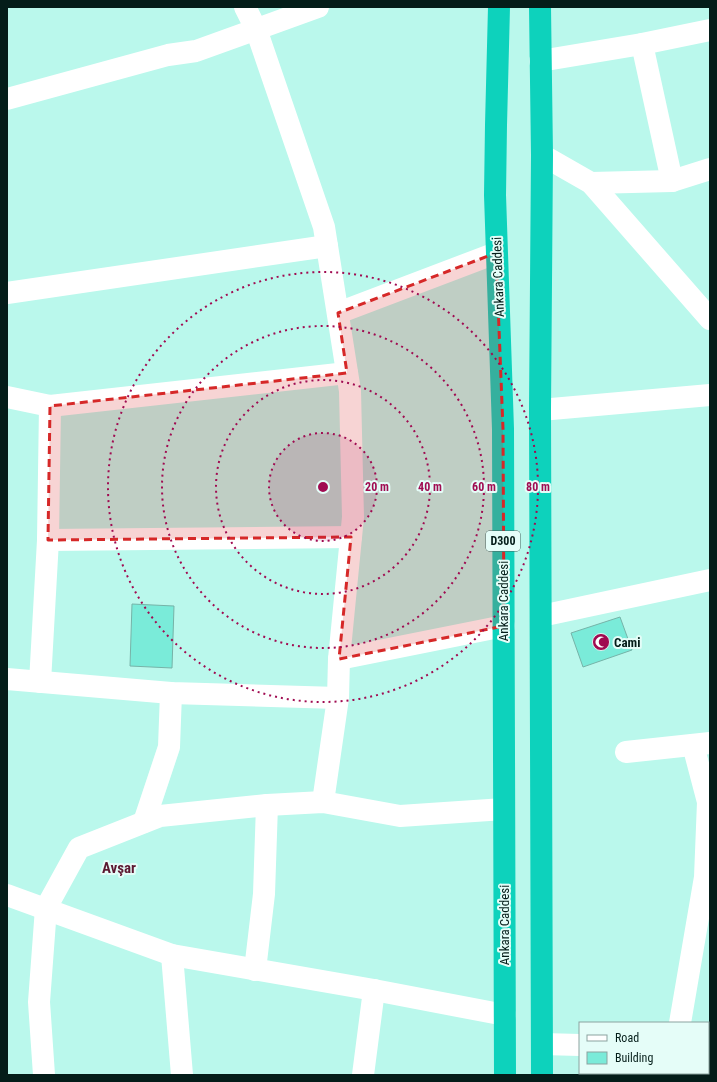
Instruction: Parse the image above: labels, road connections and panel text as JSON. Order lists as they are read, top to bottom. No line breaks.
{"streets":{"highway":["Ankara Caddesi","D300"]},"districts":["Avşar"],"places":{"mosque":["Cami"]},"legend":["Road","Building"],"rings":["20 m","40 m","60 m","80 m"]}
